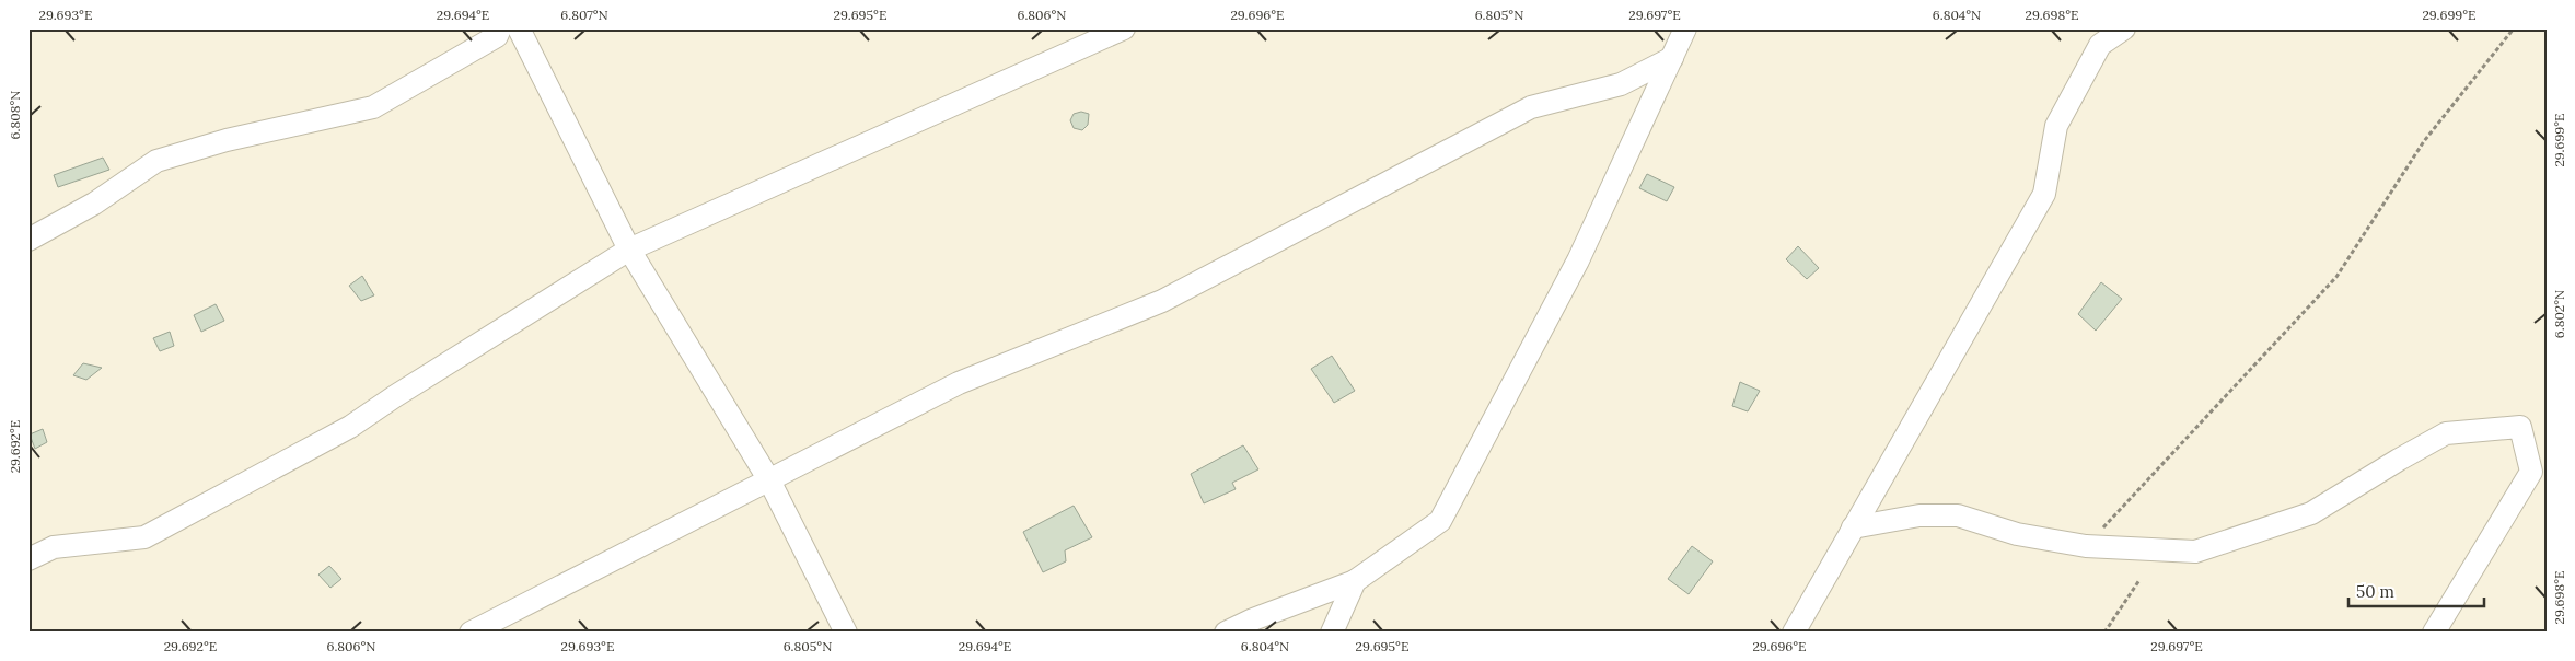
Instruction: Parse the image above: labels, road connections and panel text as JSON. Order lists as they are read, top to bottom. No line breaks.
{"scale_bar":"50 m","coordinates":["29.693°E","29.694°E","6.807°N","29.695°E","6.806°N","29.696°E","6.805°N","29.697°E","6.804°N","29.698°E","29.699°E","6.808°N","6.802°N","29.692°E"]}
